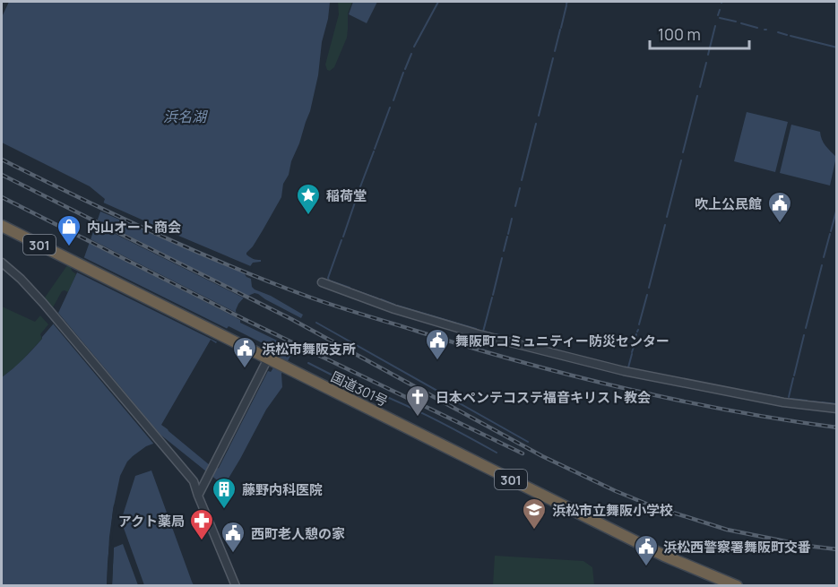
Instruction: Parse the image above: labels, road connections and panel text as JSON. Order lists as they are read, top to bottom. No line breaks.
{"streets":{"highway":["301","国道301号"]},"water":["浜名湖"],"places":{"place":["稲荷堂"],"public building":["吹上公民館","舞阪町コミュニティー防災センター","浜松市舞阪支所","西町老人憩の家","浜松西警察署舞阪町交番"],"shop":["内山オート商会"],"church":["日本ペンテコステ福音キリスト教会"],"building":["藤野内科医院"],"school or university":["浜松市立舞阪小学校"],"pharmacy":["アクト薬局"]},"scale_bar":"100 m"}
